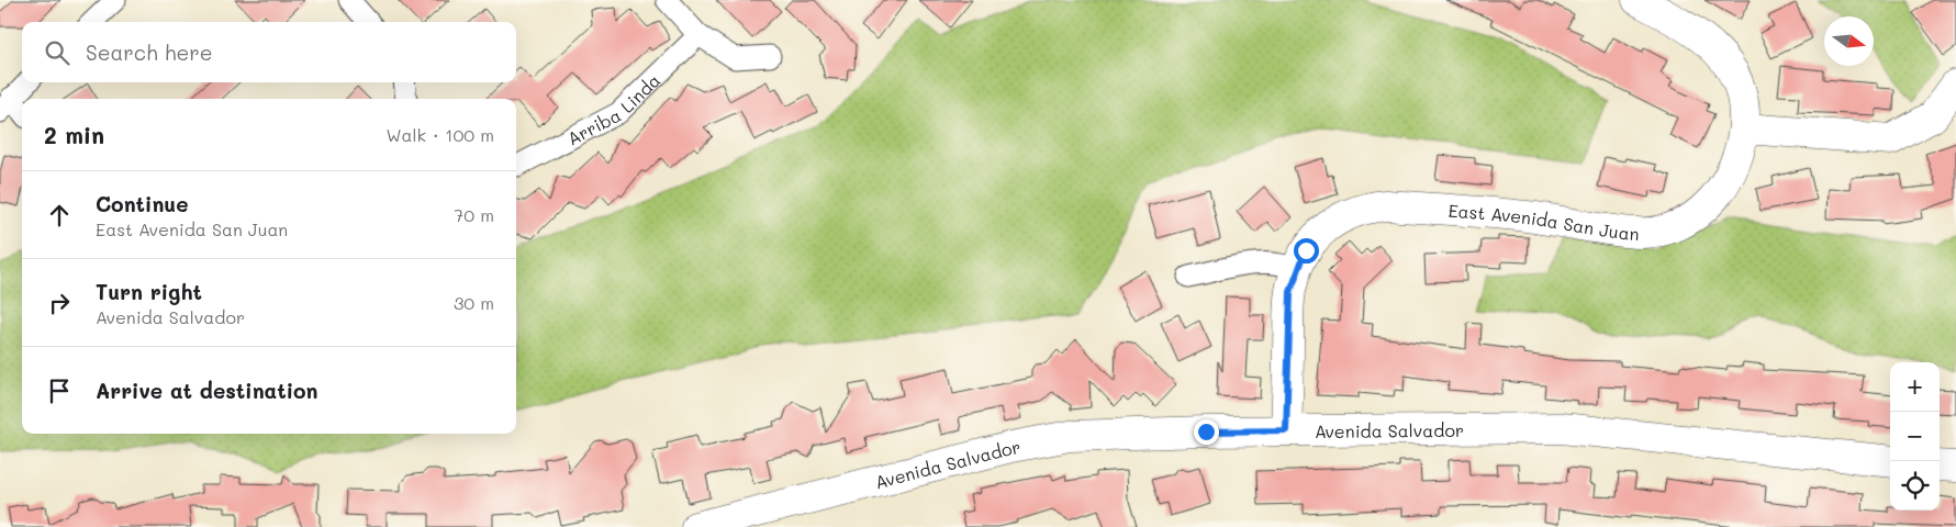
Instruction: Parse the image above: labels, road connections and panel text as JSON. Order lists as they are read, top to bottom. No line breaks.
{"streets":{"street":["Arriba Linda","East Avenida San Juan","Avenida Salvador"]},"crossings":[["East Avenida San Juan","Avenida Salvador"]],"north":"right","page":{"search":"Search here","heading":["2 min","Walk · 100 m"],"list":[["Continue","East Avenida San Juan","70 m"],["Turn right","Avenida Salvador","30 m"],"Arrive at destination"],"map_buttons":["+","−"]}}
